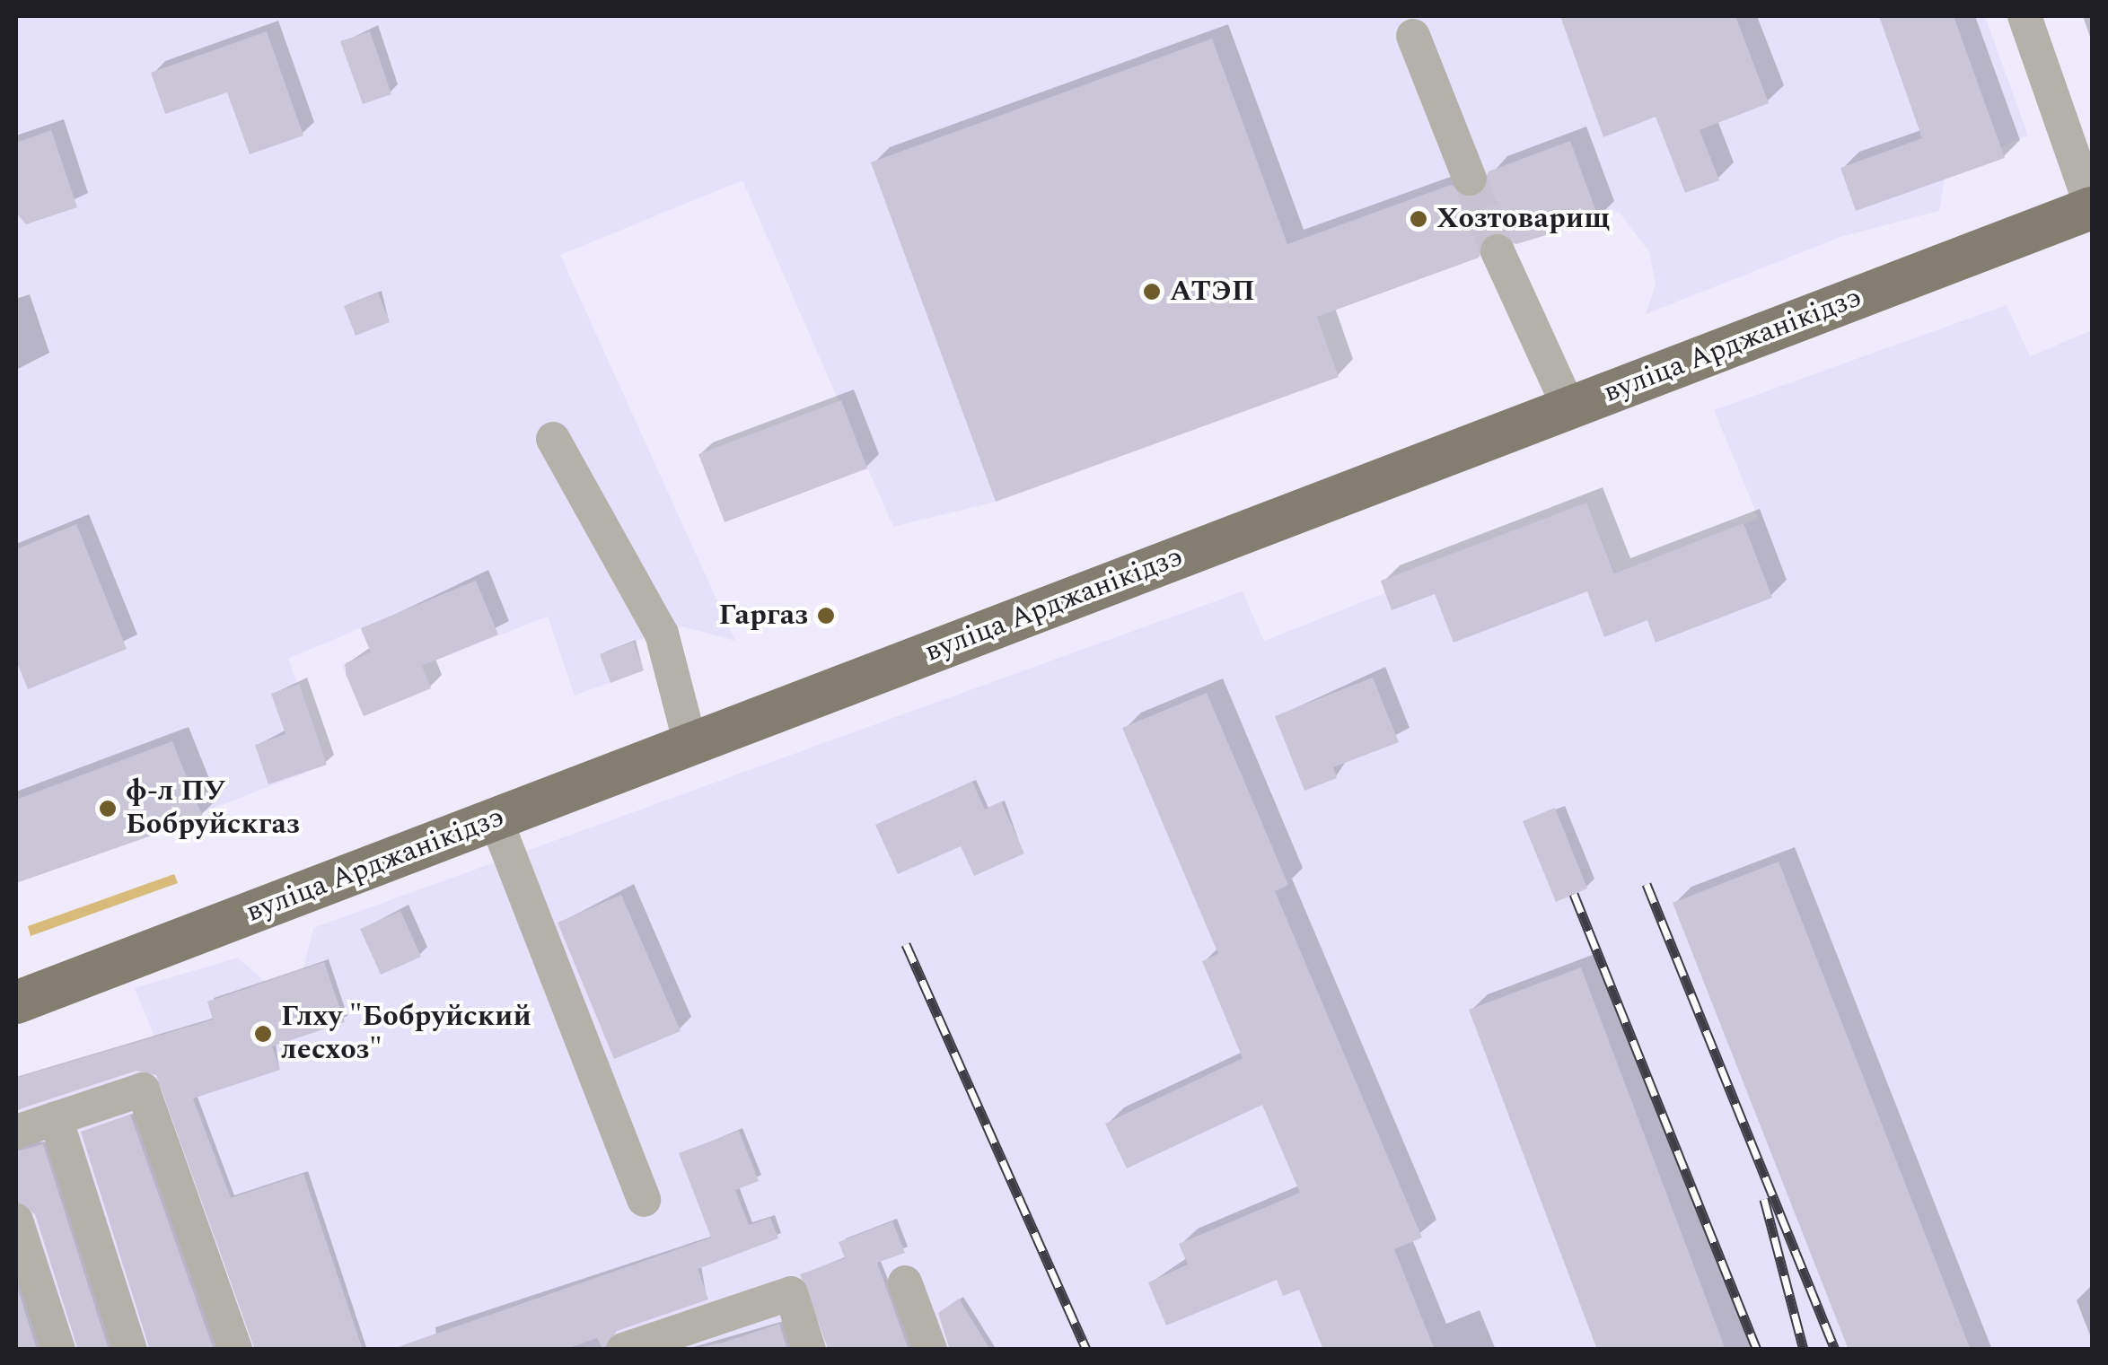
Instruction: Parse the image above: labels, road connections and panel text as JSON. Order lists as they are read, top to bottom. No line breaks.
{"streets":{"main road":["вуліца Арджанікідзэ"]},"places":["Хозтоварищ","АТЭП","Гаргаз","ф-л ПУ Бобруйскгаз","Глху \"Бобруйский лесхоз\""]}
